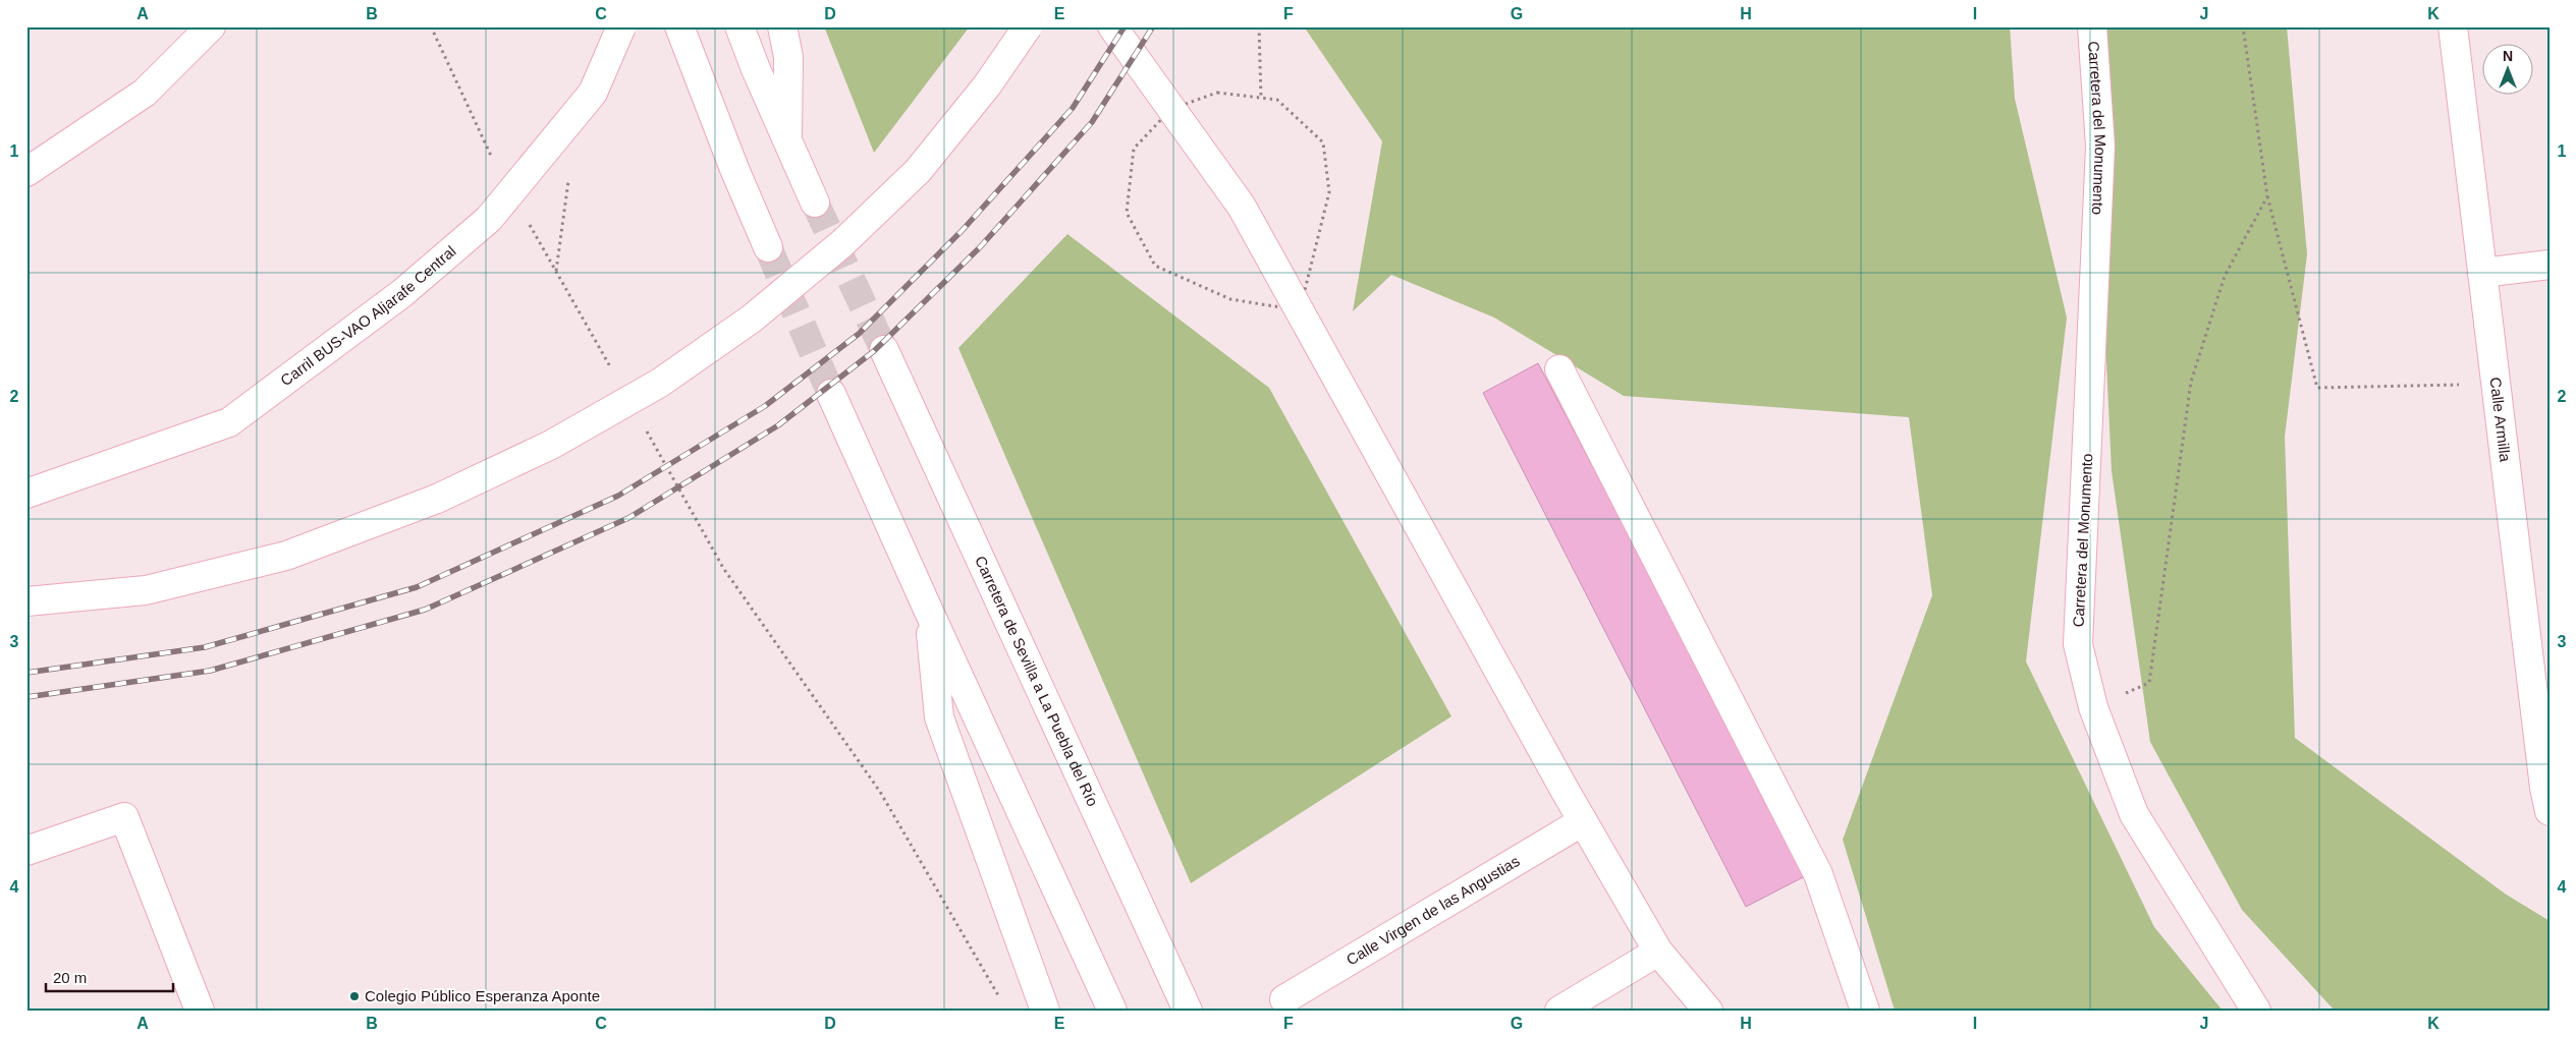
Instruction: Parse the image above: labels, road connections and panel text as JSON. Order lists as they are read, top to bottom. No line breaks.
{"streets":{"main road":["Carretera del Monumento","Carril BUS-VAO Aljarafe Central","Calle Armilla","Carretera de Sevilla a La Puebla del Río","Calle Virgen de las Angustias"]},"places":["Colegio Público Esperanza Aponte"],"scale_bar":"20 m","north":"top","grid":{"columns":["A","B","C","D","E","F","G","H","I","J","K"],"rows":["1","2","3","4"]}}
